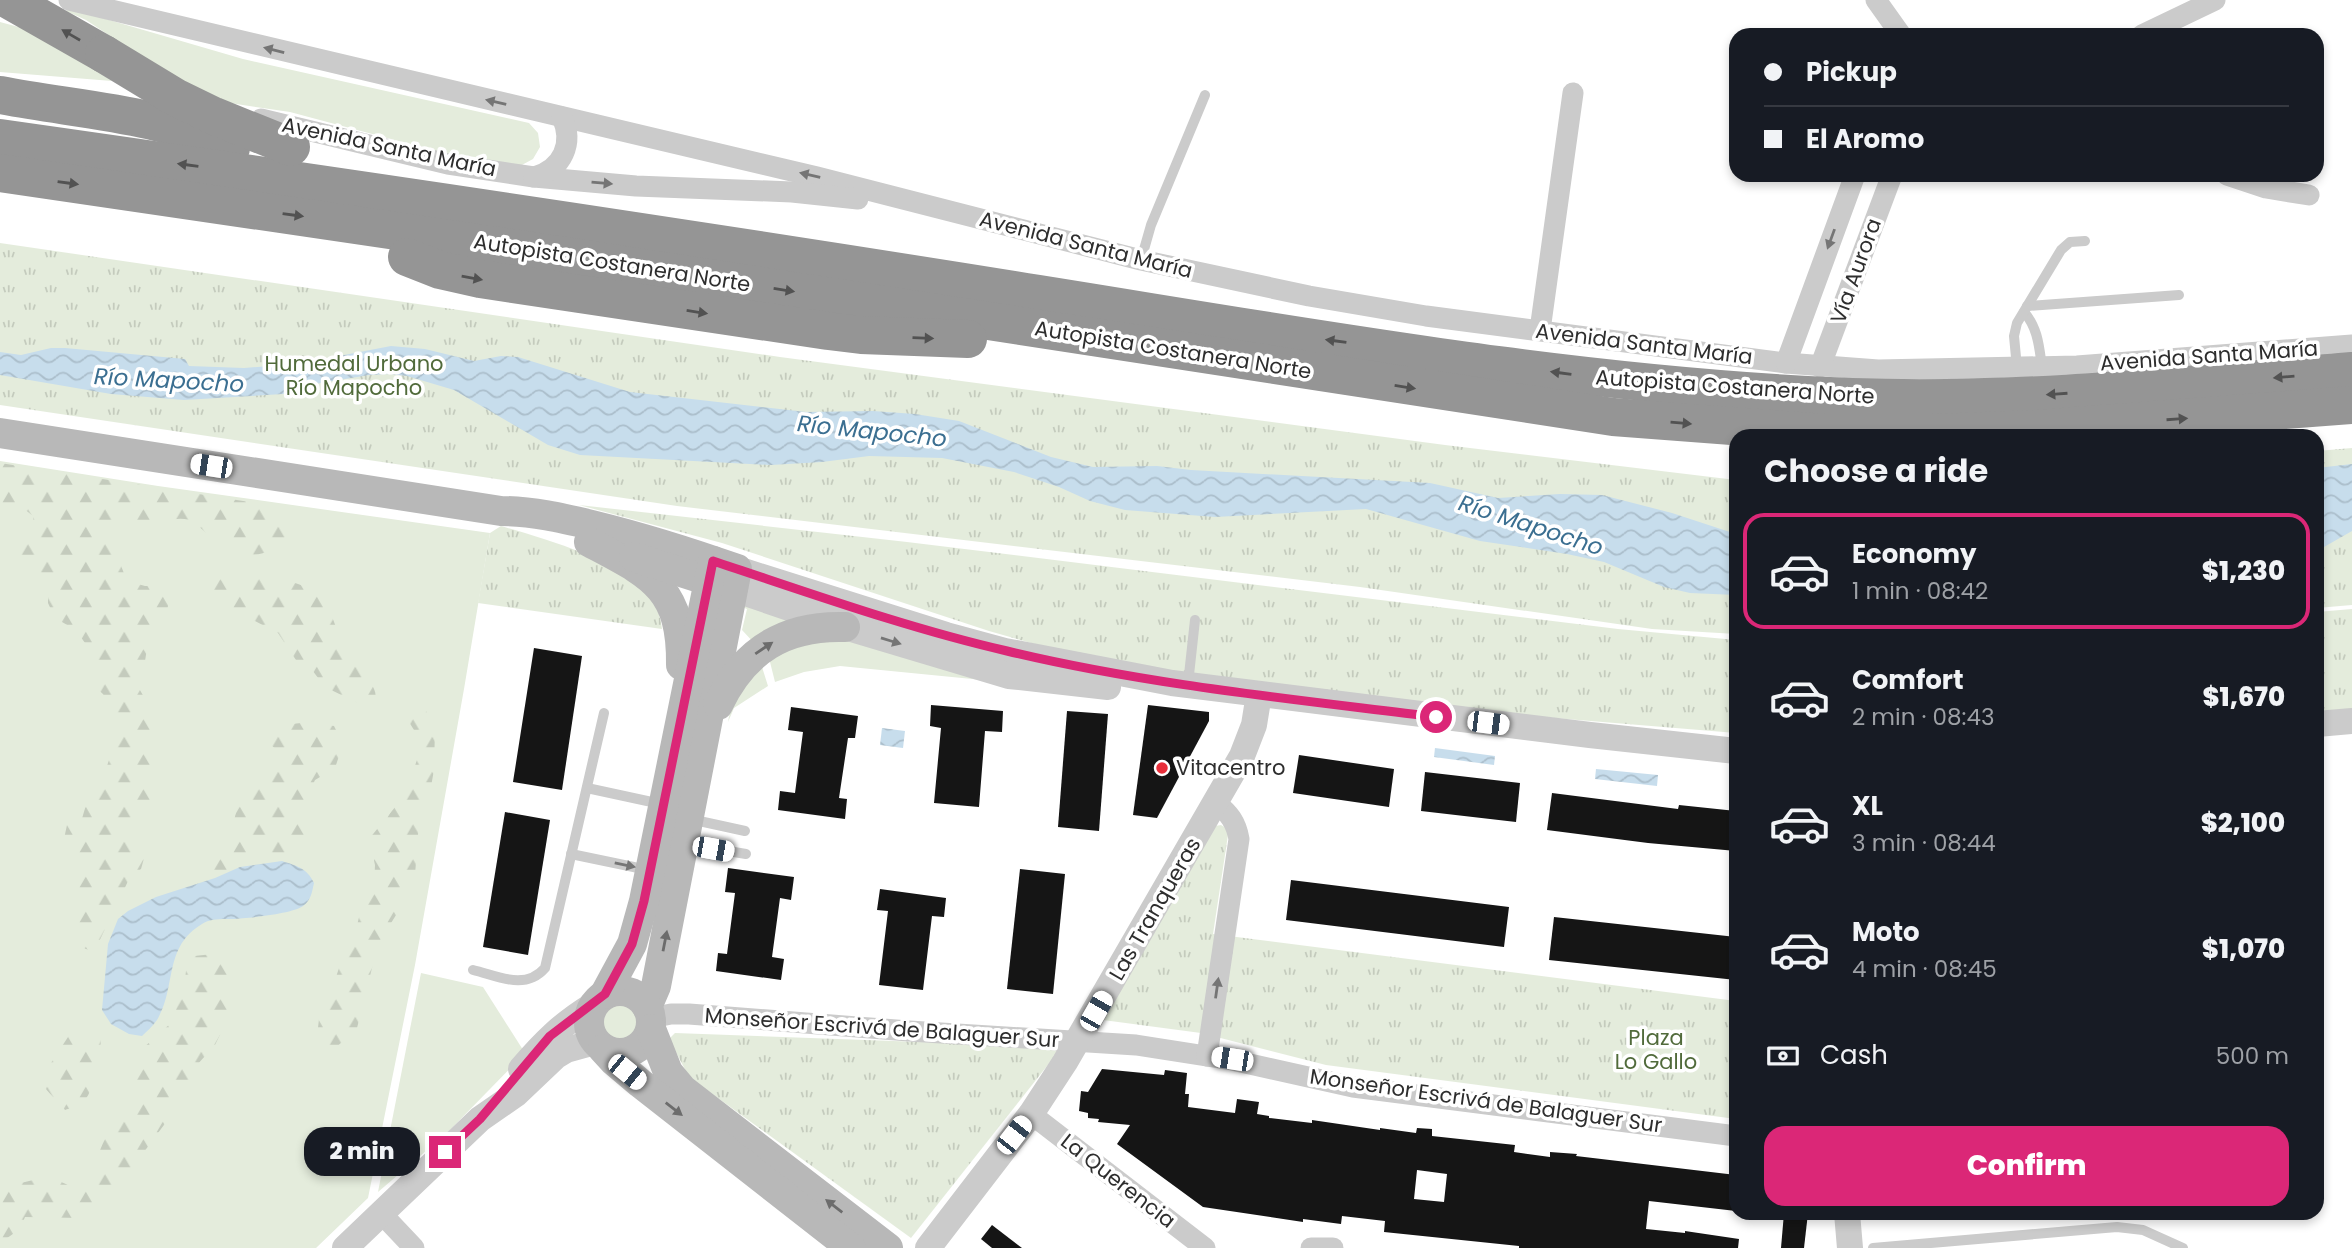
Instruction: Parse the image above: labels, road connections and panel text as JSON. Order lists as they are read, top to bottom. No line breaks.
{"streets":{"highway":["Autopista Costanera Norte"],"street":["Avenida Santa María","Vía Aurora","Las Tranqueras","Monseñor Escrivá de Balaguer Sur","La Querencia"]},"crossings":[["Avenida Santa María","Vía Aurora"],["Las Tranqueras","Monseñor Escrivá de Balaguer Sur"],["Las Tranqueras","La Querencia"]],"water":["Río Mapocho"],"parks":["Humedal Urbano Río Mapocho","Plaza Lo Gallo"],"places":["Vitacentro"],"page":{"banner":["Pickup","El Aromo"],"heading":"Choose a ride","list":[{"name":"Economy","note":"1 min · 08:42","value":"$1,230"},{"name":"Comfort","note":"2 min · 08:43","value":"$1,670"},{"name":"XL","note":"3 min · 08:44","value":"$2,100"},{"name":"Moto","note":"4 min · 08:45","value":"$1,070"}],"pay":["Cash","500 m"],"buttons":"Confirm","bubble":"2 min"}}
